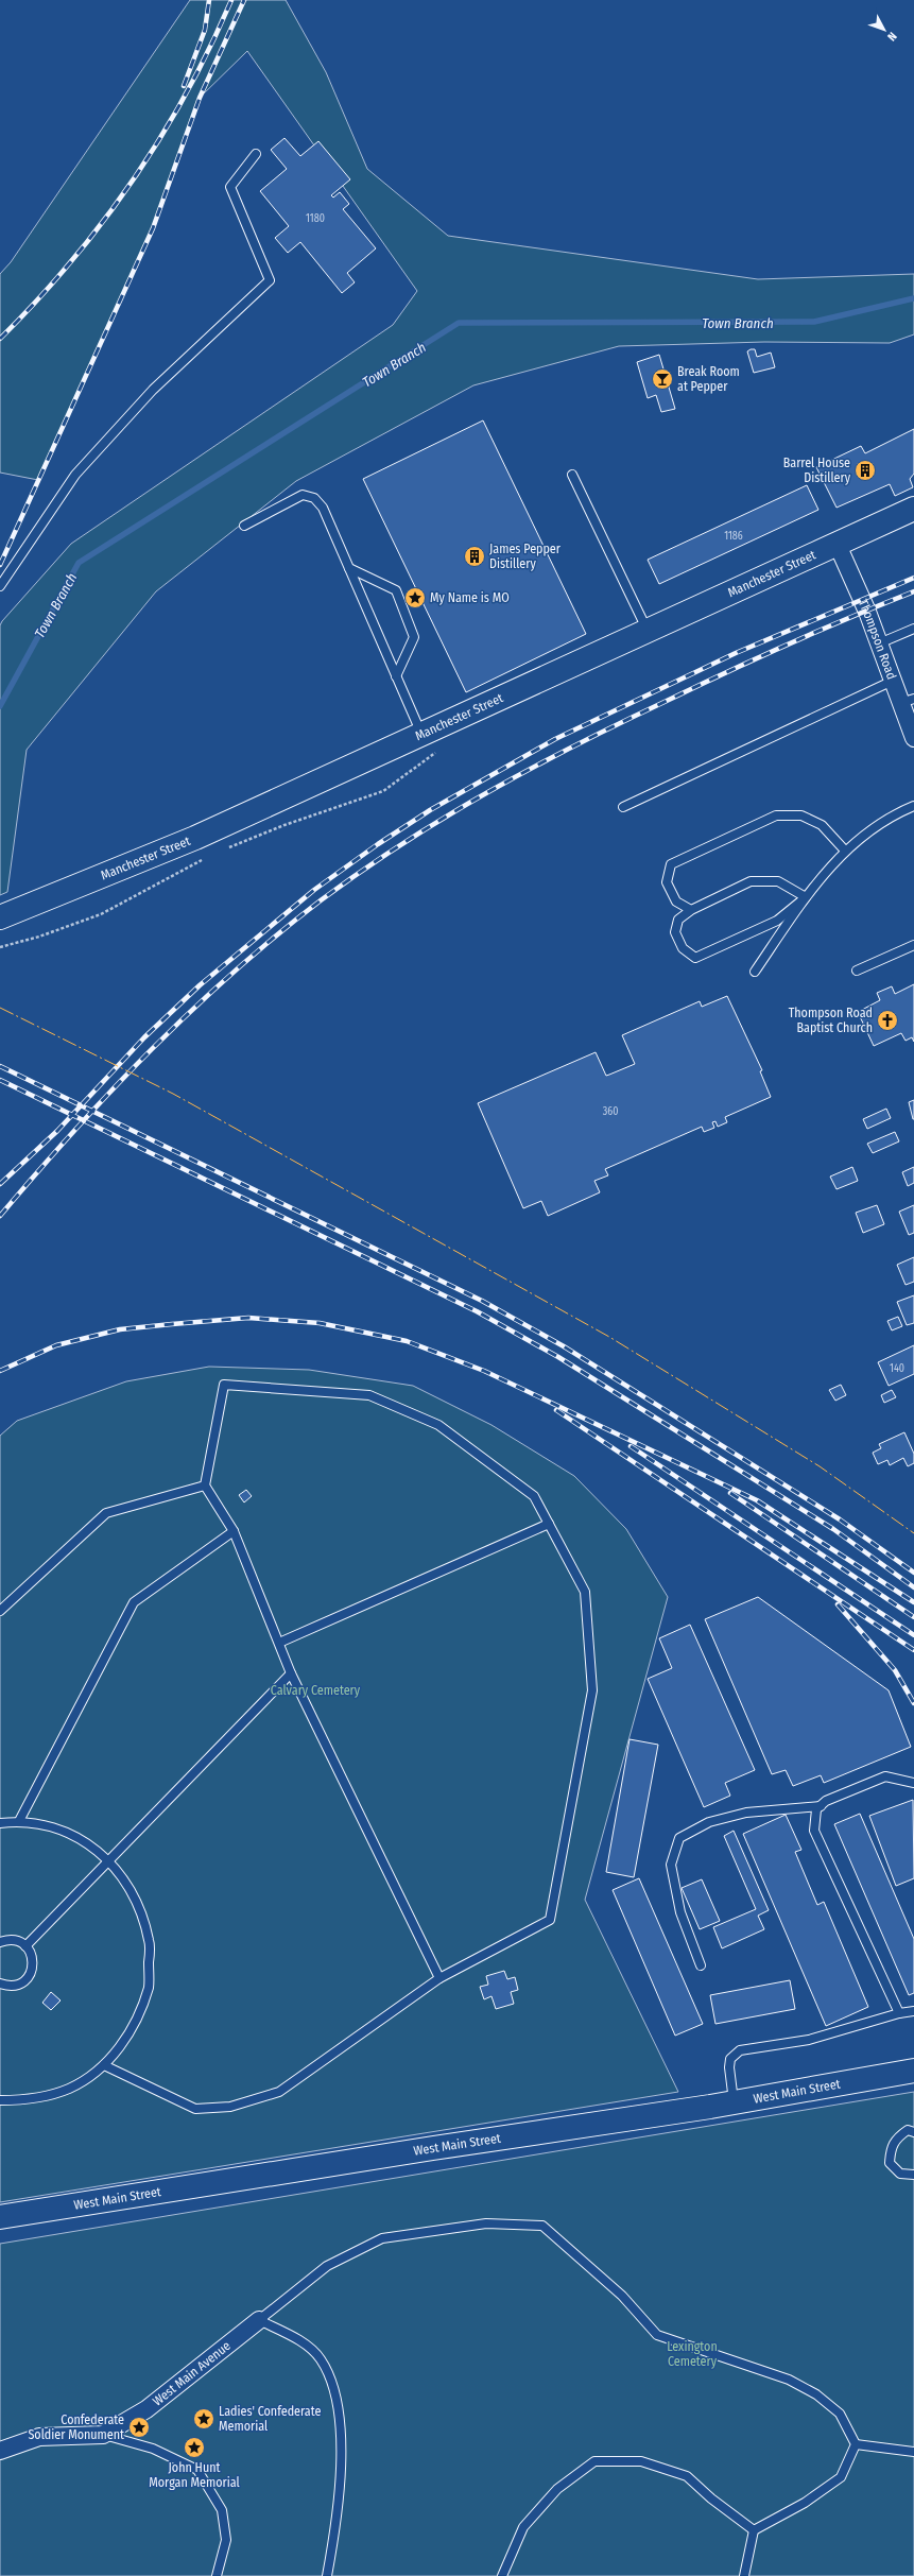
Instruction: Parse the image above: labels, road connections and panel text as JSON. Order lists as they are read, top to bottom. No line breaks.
{"streets":{"main road":["Manchester Street","West Main Street"],"street":["Thompson Road","West Main Avenue"]},"crossings":[["Manchester Street","Thompson Road"]],"water":["Town Branch"],"parks":["Calvary Cemetery","Lexington Cemetery"],"places":{"bar":["Break Room at Pepper"],"building":["Barrel House Distillery","James Pepper Distillery"],"place":["My Name is MO","Ladies' Confederate Memorial","Confederate Soldier Monument","John Hunt Morgan Memorial"],"church":["Thompson Road Baptist Church"]},"house_numbers":["1180","1186","360","140"],"north":"bottom right"}
